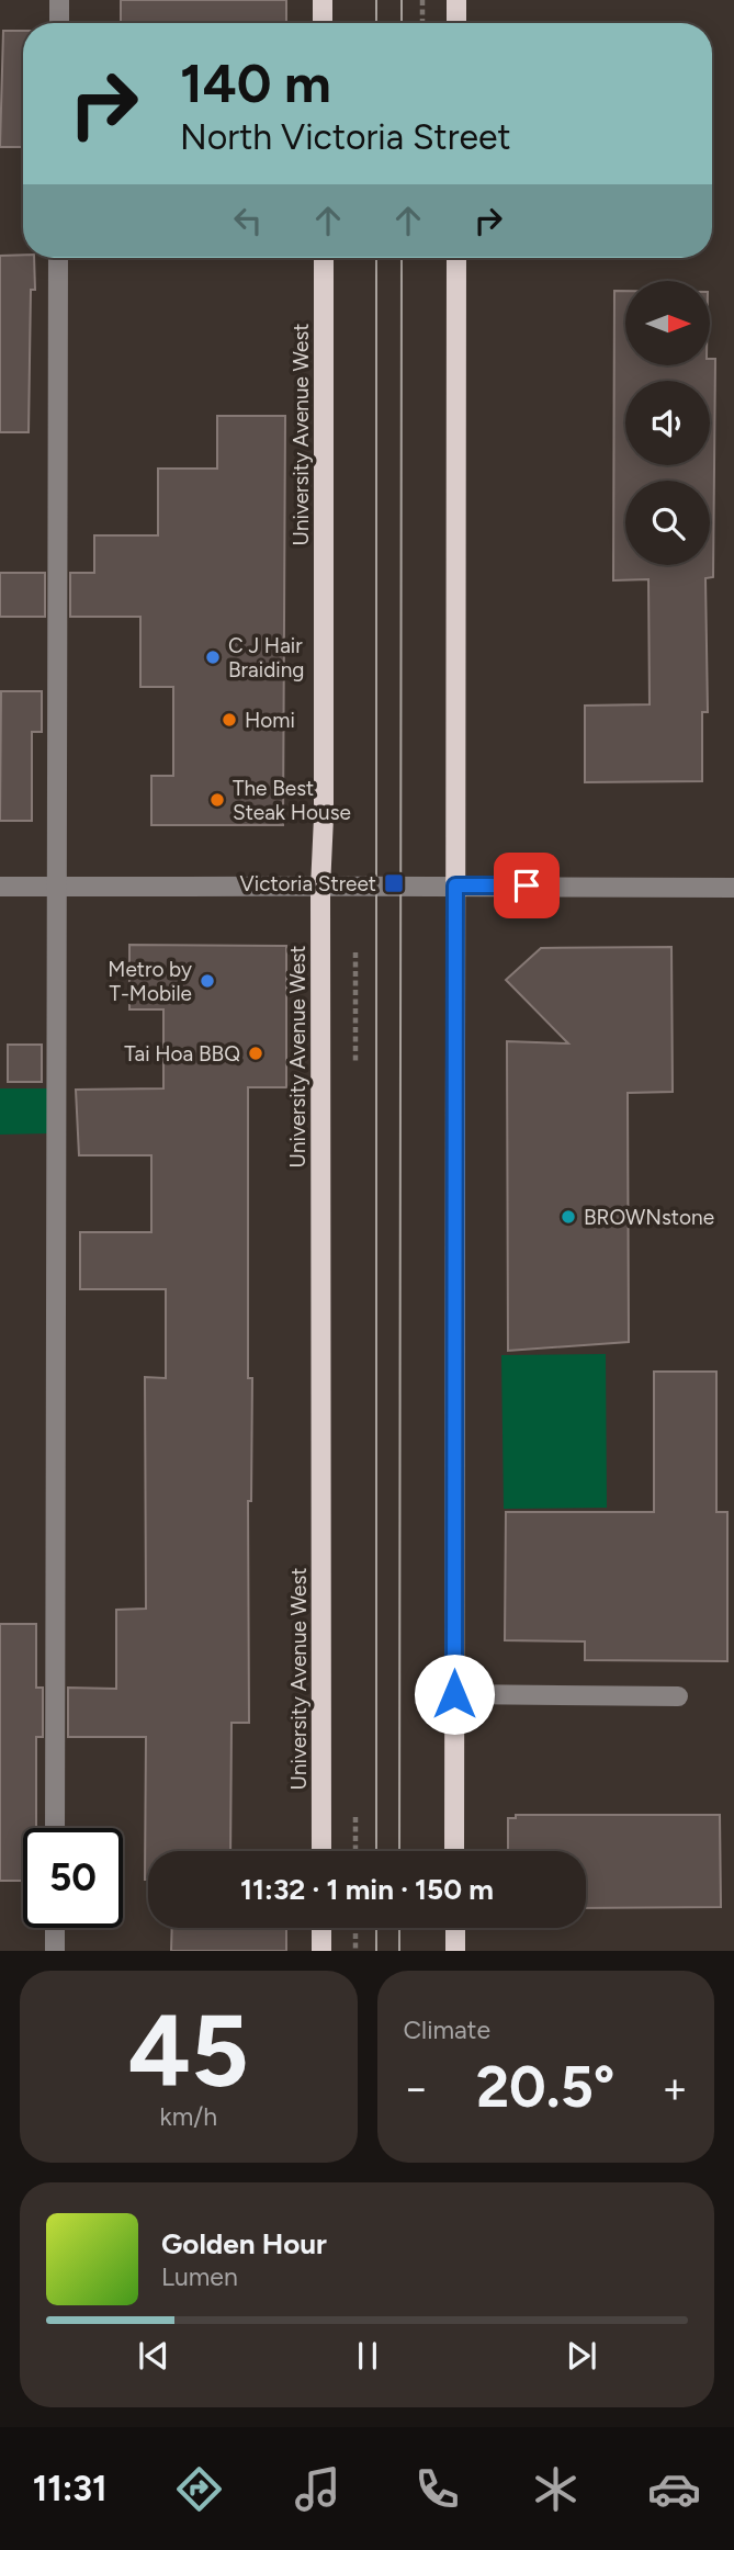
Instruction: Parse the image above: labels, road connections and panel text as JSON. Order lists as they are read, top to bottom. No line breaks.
{"streets":{"main road":["University Avenue West"]},"places":{"other":["C J Hair Braiding","Homi","The Best Steak House","Metro by T-Mobile","Tai Hoa BBQ","BROWNstone"],"transit":["Victoria Street"]},"north":"right","page":{"turn":["140 m","North Victoria Street"],"limit":"50","trip":"11:32 · 1 min · 150 m","tile":[["45","km/h"],"Climate"],"heat":["−","20.5°","+"],"song":["Golden Hour","Lumen"],"tabs":"11:31"}}
